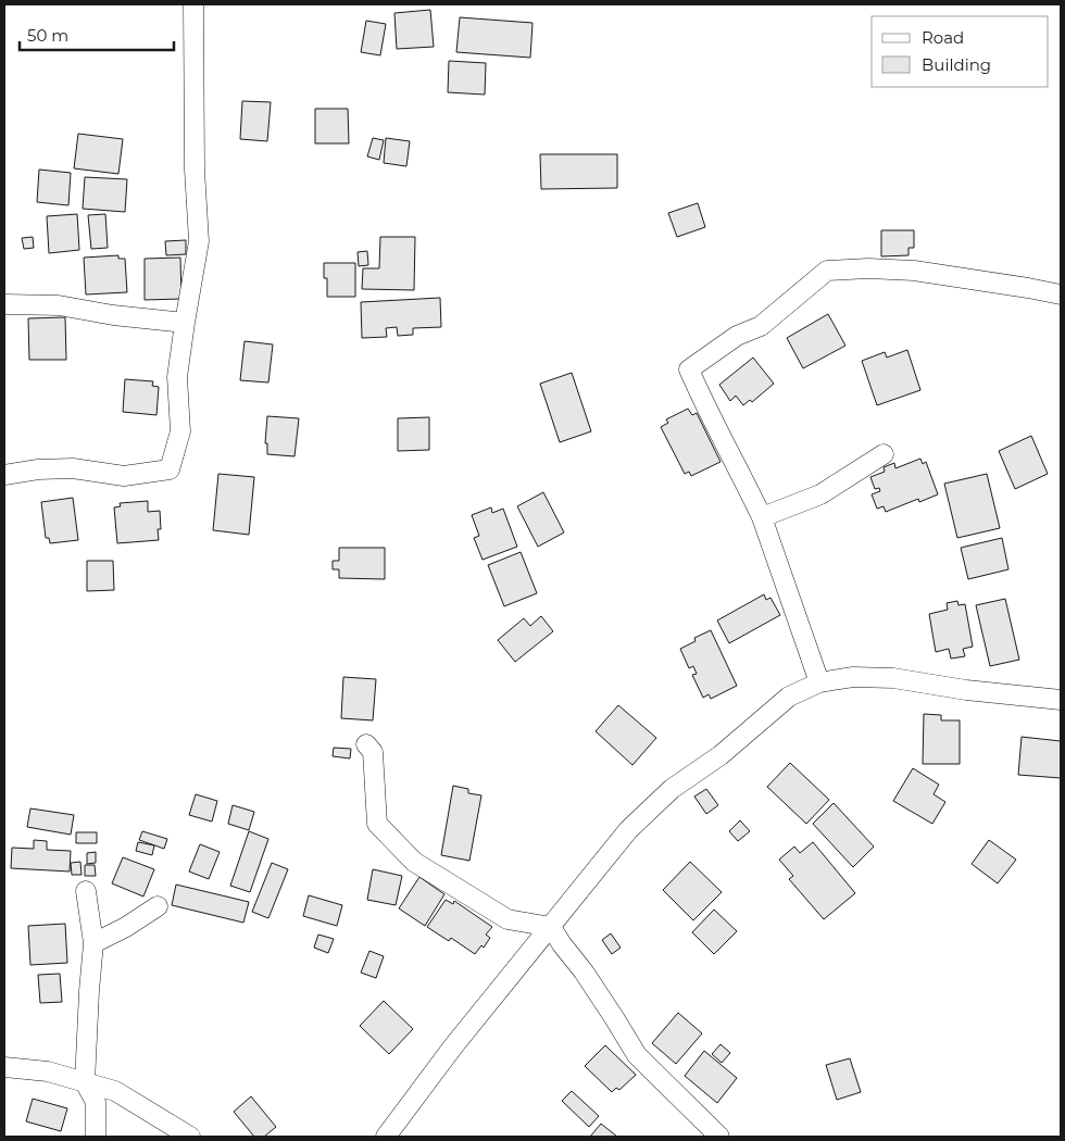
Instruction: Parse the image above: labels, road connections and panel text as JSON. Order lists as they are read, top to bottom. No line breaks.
{"legend":["Road","Building"],"scale_bar":"50 m"}
